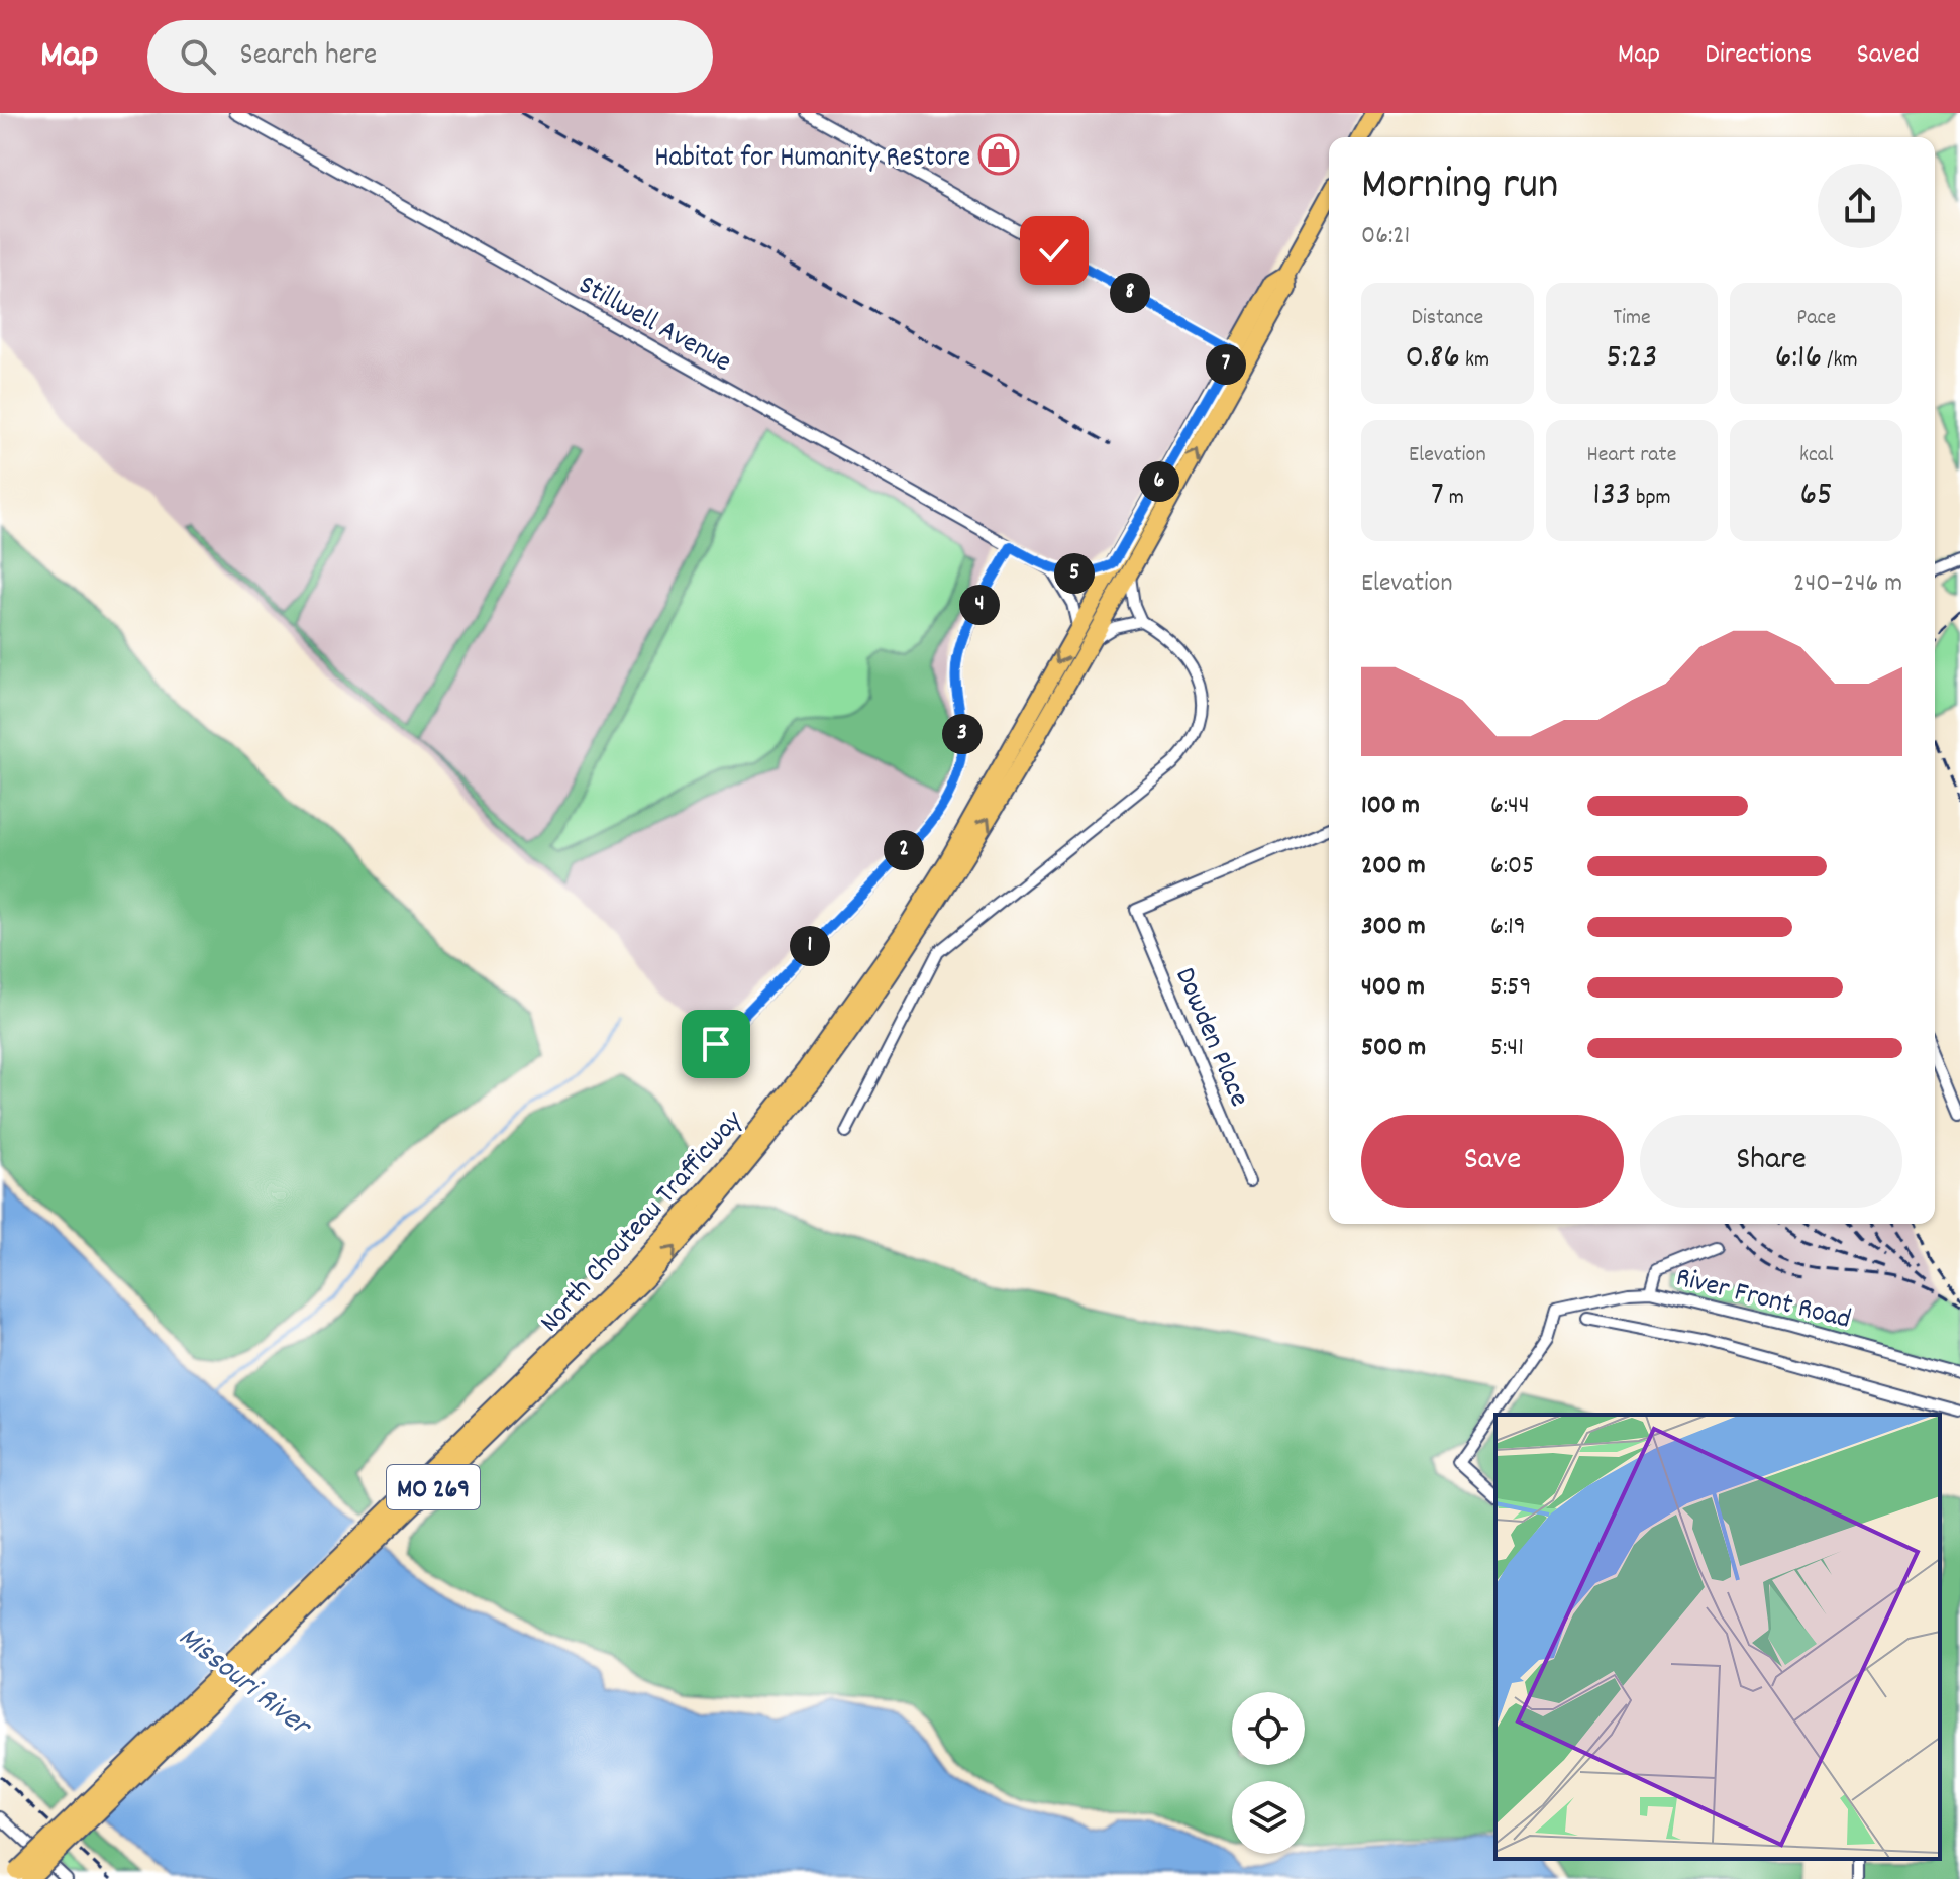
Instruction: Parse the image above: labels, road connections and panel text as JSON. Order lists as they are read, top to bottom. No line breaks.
{"streets":{"main road":["North Chouteau Trafficway","MO 269"],"street":["Stillwell Avenue","Dowden Place","River Front Road"]},"crossings":[["Stillwell Avenue","North Chouteau Trafficway"]],"water":["Missouri River"],"places":{"shop":["Habitat for Humanity ReStore"]},"page":{"header":"Map","search":"Search here","nav":["Map","Directions","Saved"],"heading":["Morning run","06:21"],"pins":["8","7","6","5","4","3","2","1"],"stats":[["Distance","0.86 km"],["Time","5:23"],["Pace","6:16 /km"],["Elevation","7 m"],["Heart rate","133 bpm"],["kcal","65"]],"chart":["Elevation","240–246 m"],"list":[{"name":"100 m","note":"6:44"},{"name":"200 m","note":"6:05"},{"name":"300 m","note":"6:19"},{"name":"400 m","note":"5:59"},{"name":"500 m","note":"5:41"}],"buttons":["Save","Share"]}}
